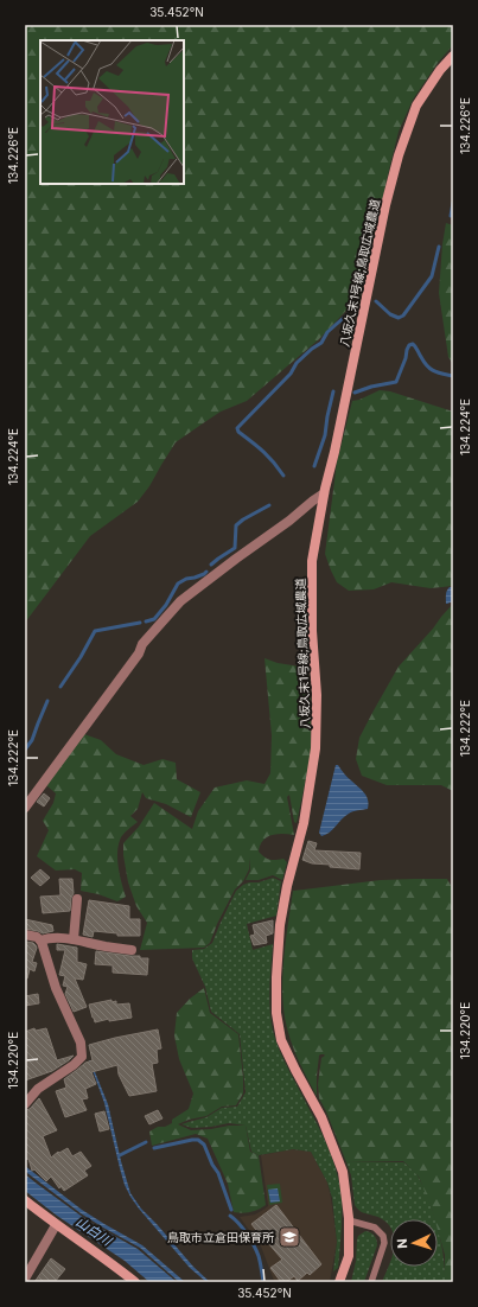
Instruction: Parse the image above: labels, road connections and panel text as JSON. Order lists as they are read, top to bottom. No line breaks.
{"streets":{"street":["八坂久末1号線;鳥取広域農道"]},"water":["山白川"],"places":{"school or university":["鳥取市立倉田保育所"]},"north":"left","coordinates":["35.452°N","134.226°E","134.224°E","134.222°E","134.220°E"]}
